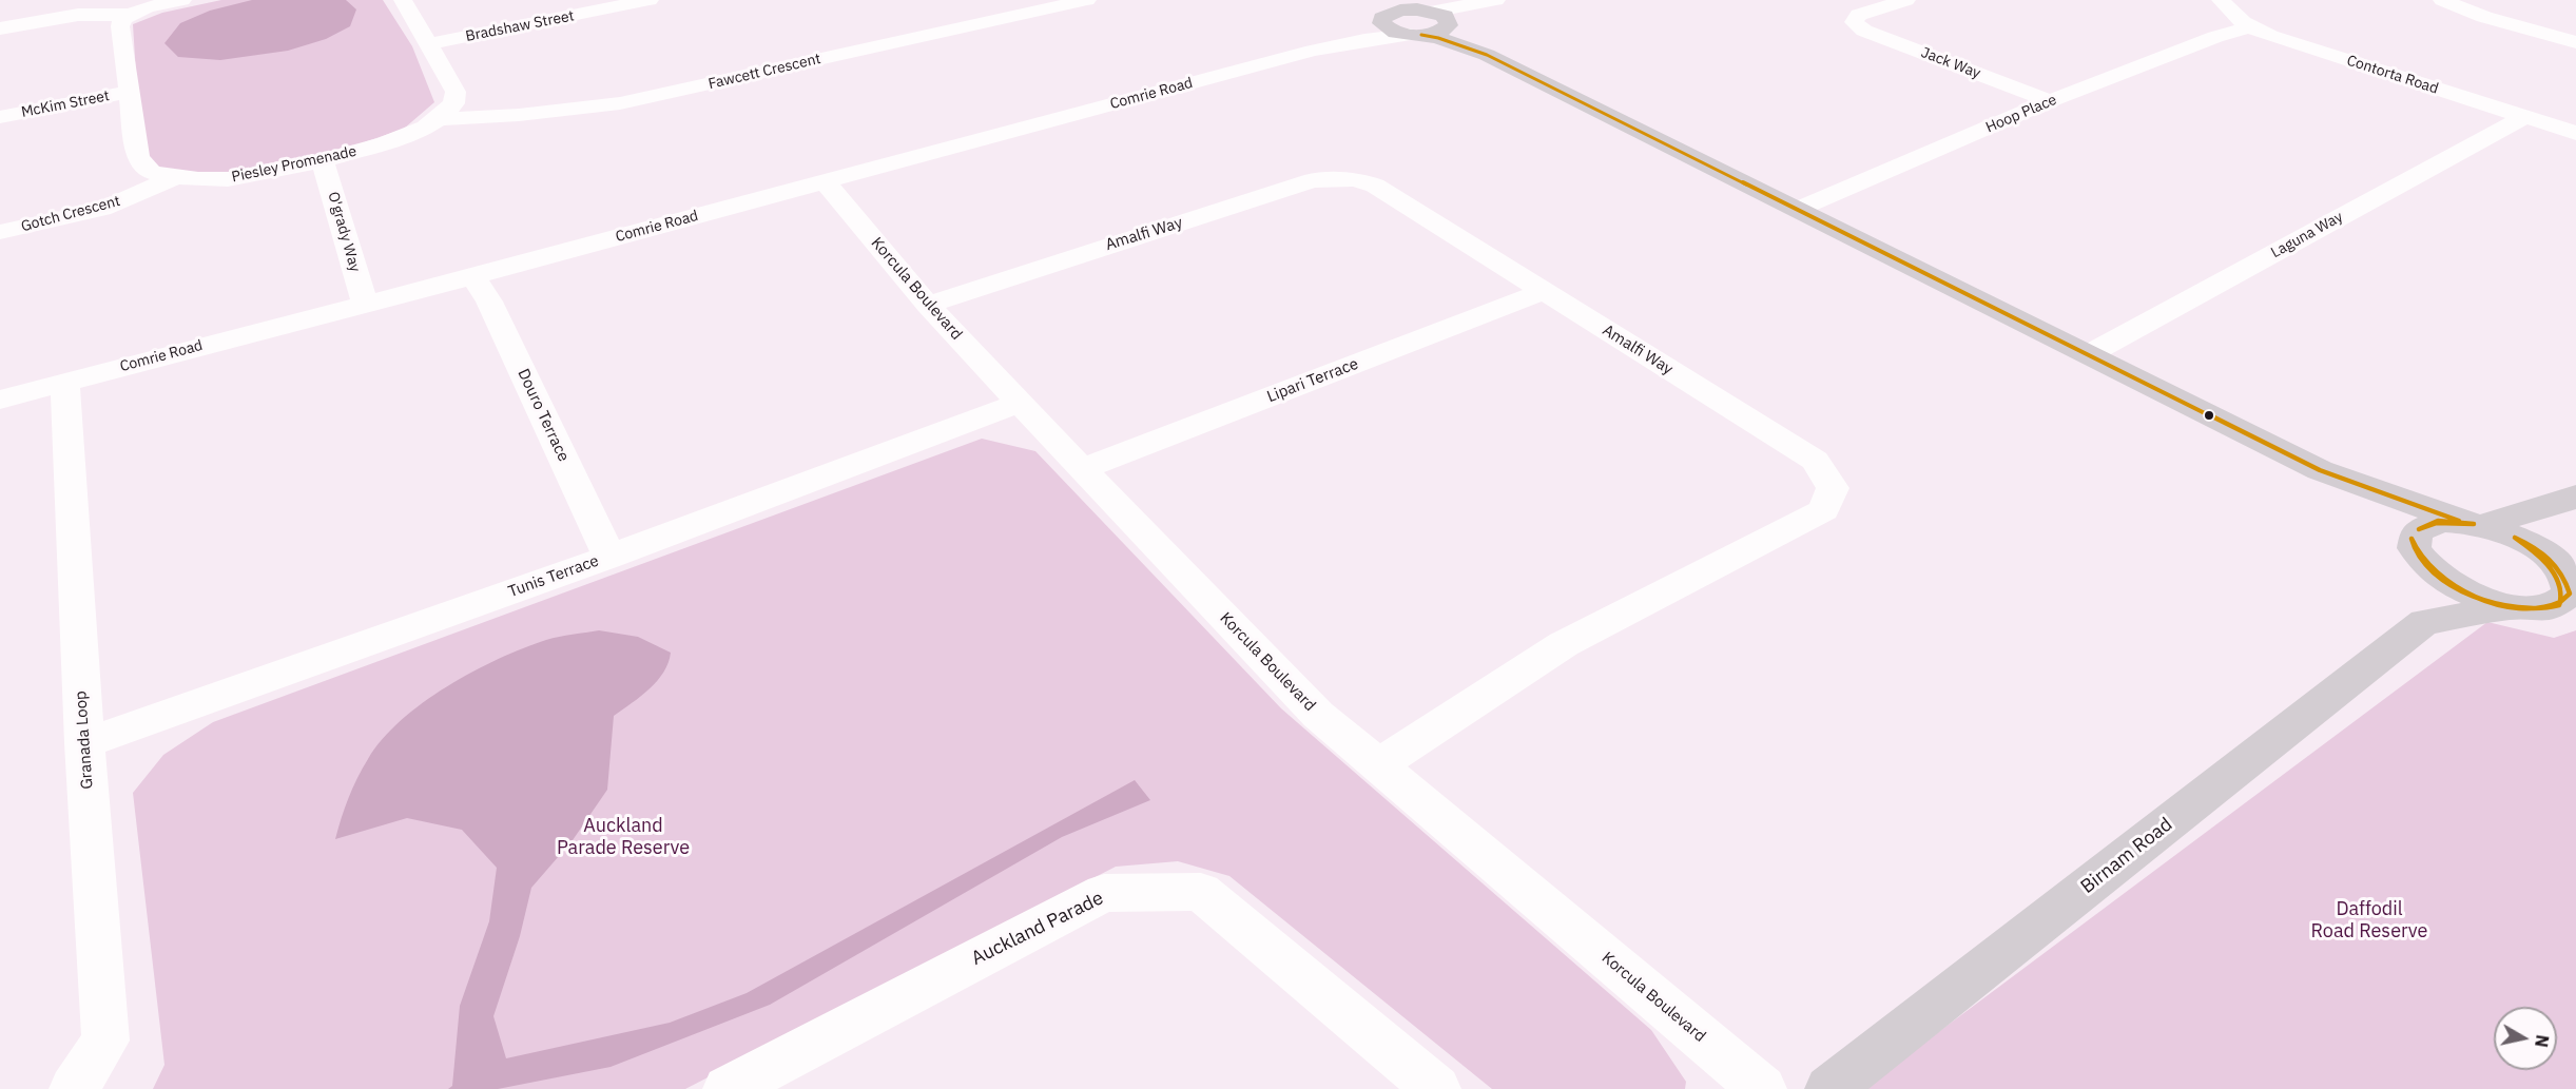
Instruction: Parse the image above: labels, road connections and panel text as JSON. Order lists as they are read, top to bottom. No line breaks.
{"streets":{"street":["Bradshaw Street","Jack Way","Fawcett Crescent","Contorta Road","Comrie Road","McKim Street","Hoop Place","Piesley Promenade","Gotch Crescent","O'grady Way","Amalfi Way","Laguna Way","Korcula Boulevard","Lipari Terrace","Douro Terrace","Tunis Terrace","Granada Loop","Birnam Road","Auckland Parade"]},"crossings":[["Bradshaw Street","Piesley Promenade"],["Jack Way","Hoop Place"],["Fawcett Crescent","Piesley Promenade"],["Contorta Road","Hoop Place"],["Contorta Road","Laguna Way"],["Comrie Road","O'grady Way"],["Comrie Road","Korcula Boulevard"],["Comrie Road","Douro Terrace"],["Comrie Road","Granada Loop"],["McKim Street","Piesley Promenade"],["Piesley Promenade","Gotch Crescent"],["Piesley Promenade","O'grady Way"],["Amalfi Way","Korcula Boulevard"],["Amalfi Way","Lipari Terrace"],["Korcula Boulevard","Lipari Terrace"],["Korcula Boulevard","Tunis Terrace"],["Douro Terrace","Tunis Terrace"],["Tunis Terrace","Granada Loop"]],"parks":["Auckland Parade Reserve","Daffodil Road Reserve"],"north":"right"}
